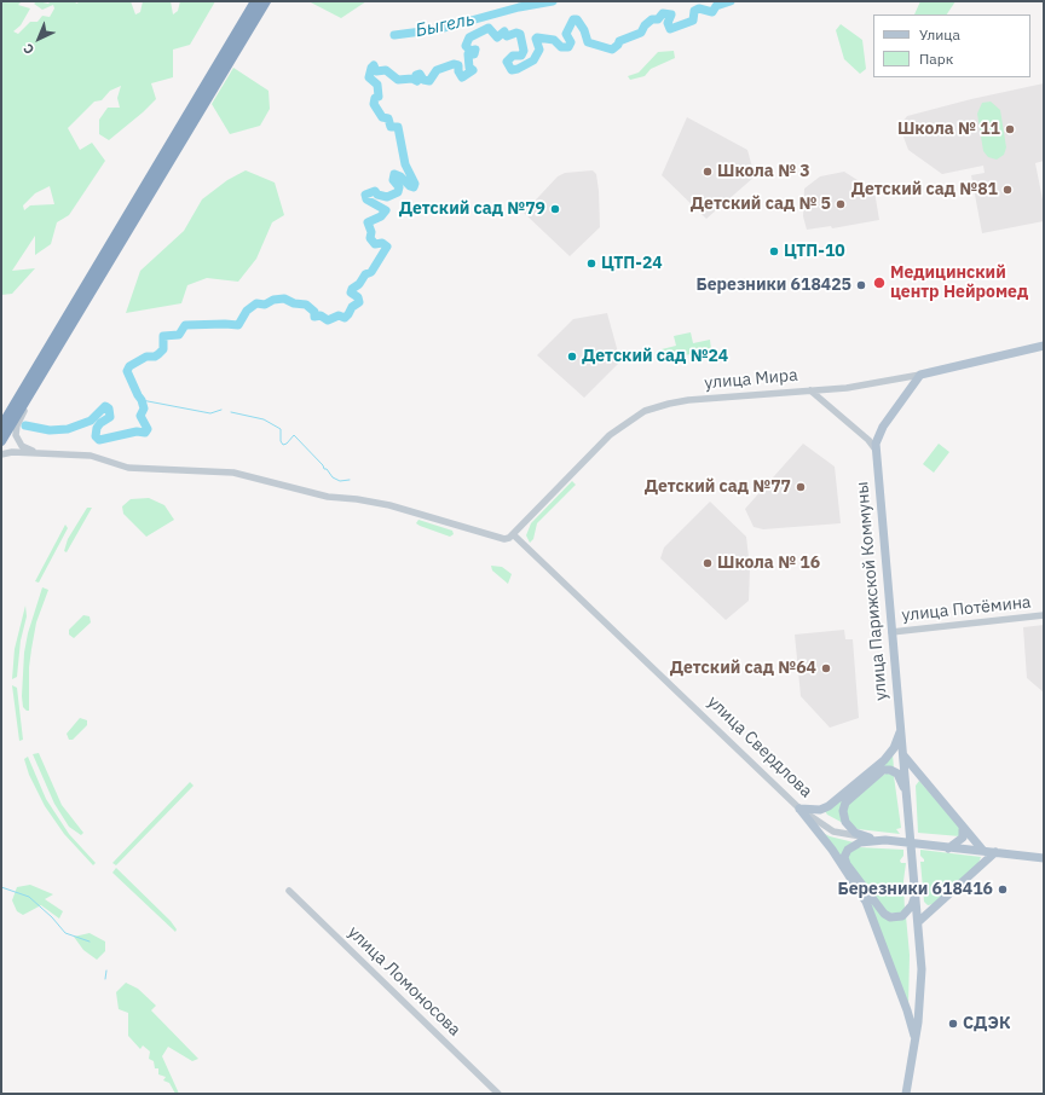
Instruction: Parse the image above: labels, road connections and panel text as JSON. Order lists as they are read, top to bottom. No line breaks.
{"streets":{"main road":["улица Мира","улица Парижской Коммуны","улица Свердлова"],"street":["улица Потёмина","улица Ломоносова"]},"crossings":[["улица Мира","улица Парижской Коммуны"],["улица Мира","улица Свердлова"],["улица Парижской Коммуны","улица Потёмина"]],"water":["Быгель"],"places":["Школа № 11","Школа № 3","Детский сад №81","Детский сад № 5","Детский сад №79","ЦТП-10","ЦТП-24","Медицинский центр Нейромед","Березники 618425","Детский сад №24","Детский сад №77","Школа № 16","Детский сад №64","Березники 618416","СДЭК"],"legend":["Улица","Парк"],"north":"bottom left"}
